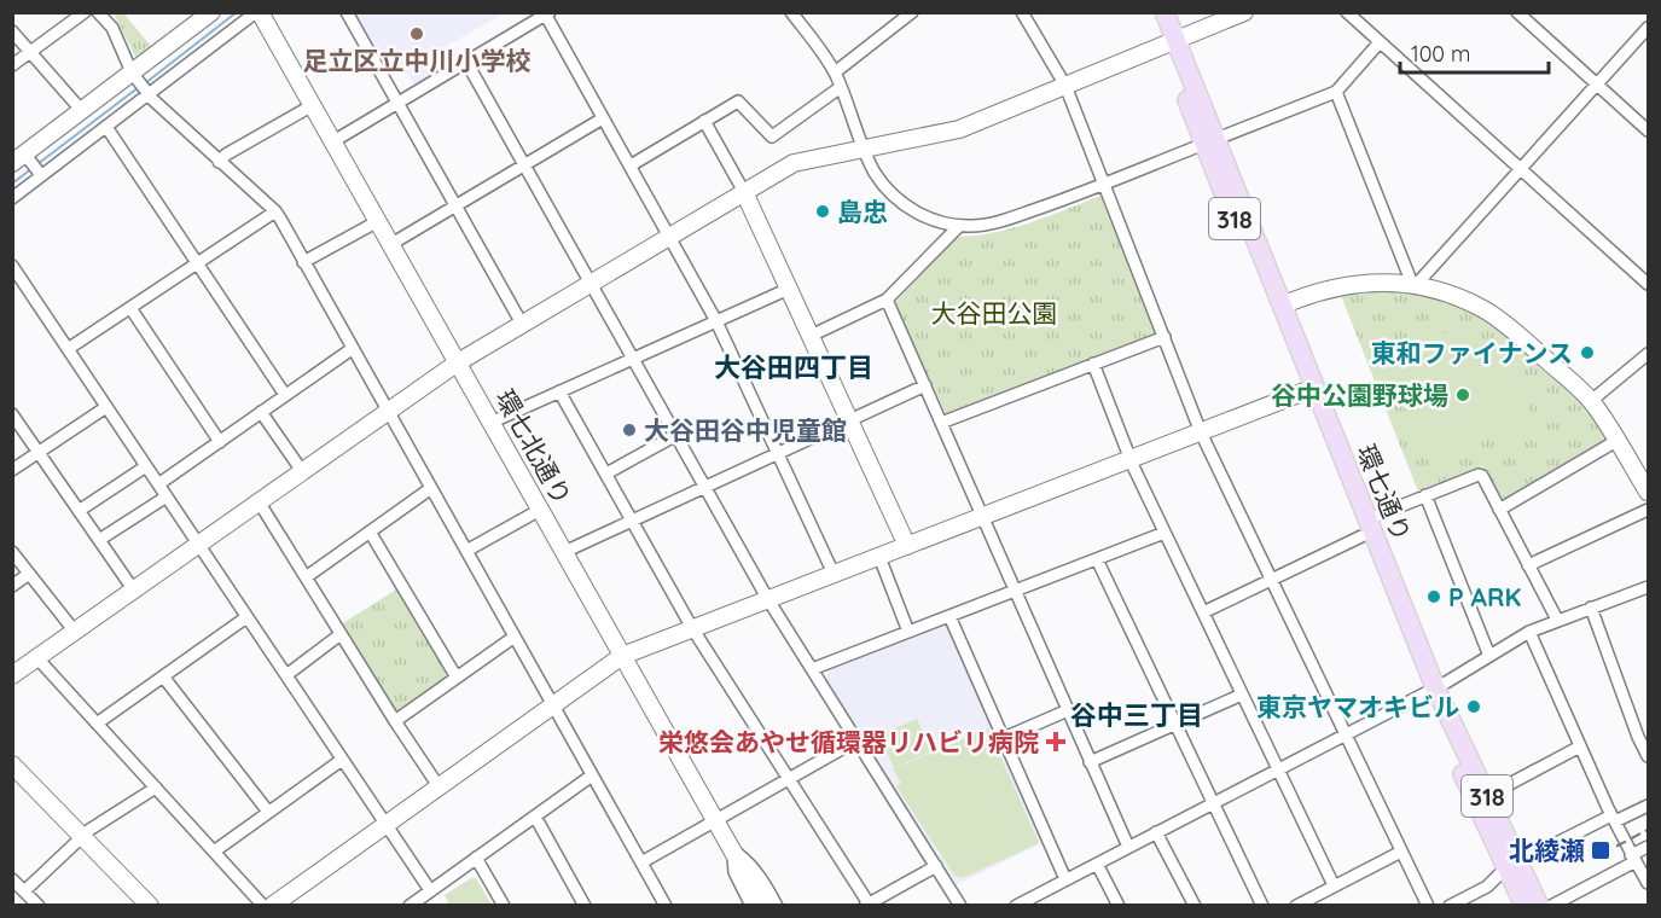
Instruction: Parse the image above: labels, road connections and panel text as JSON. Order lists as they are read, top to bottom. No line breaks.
{"streets":{"main road":["318","環七通り"],"street":["環七北通り"]},"districts":["大谷田四丁目","谷中三丁目"],"parks":["大谷田公園"],"places":{"other":["足立区立中川小学校","島忠","東和ファイナンス","谷中公園野球場","大谷田谷中児童館","P ARK","東京ヤマオキビル"],"health":["栄悠会あやせ循環器リハビリ病院"],"transit":["北綾瀬"]},"scale_bar":"100 m"}
